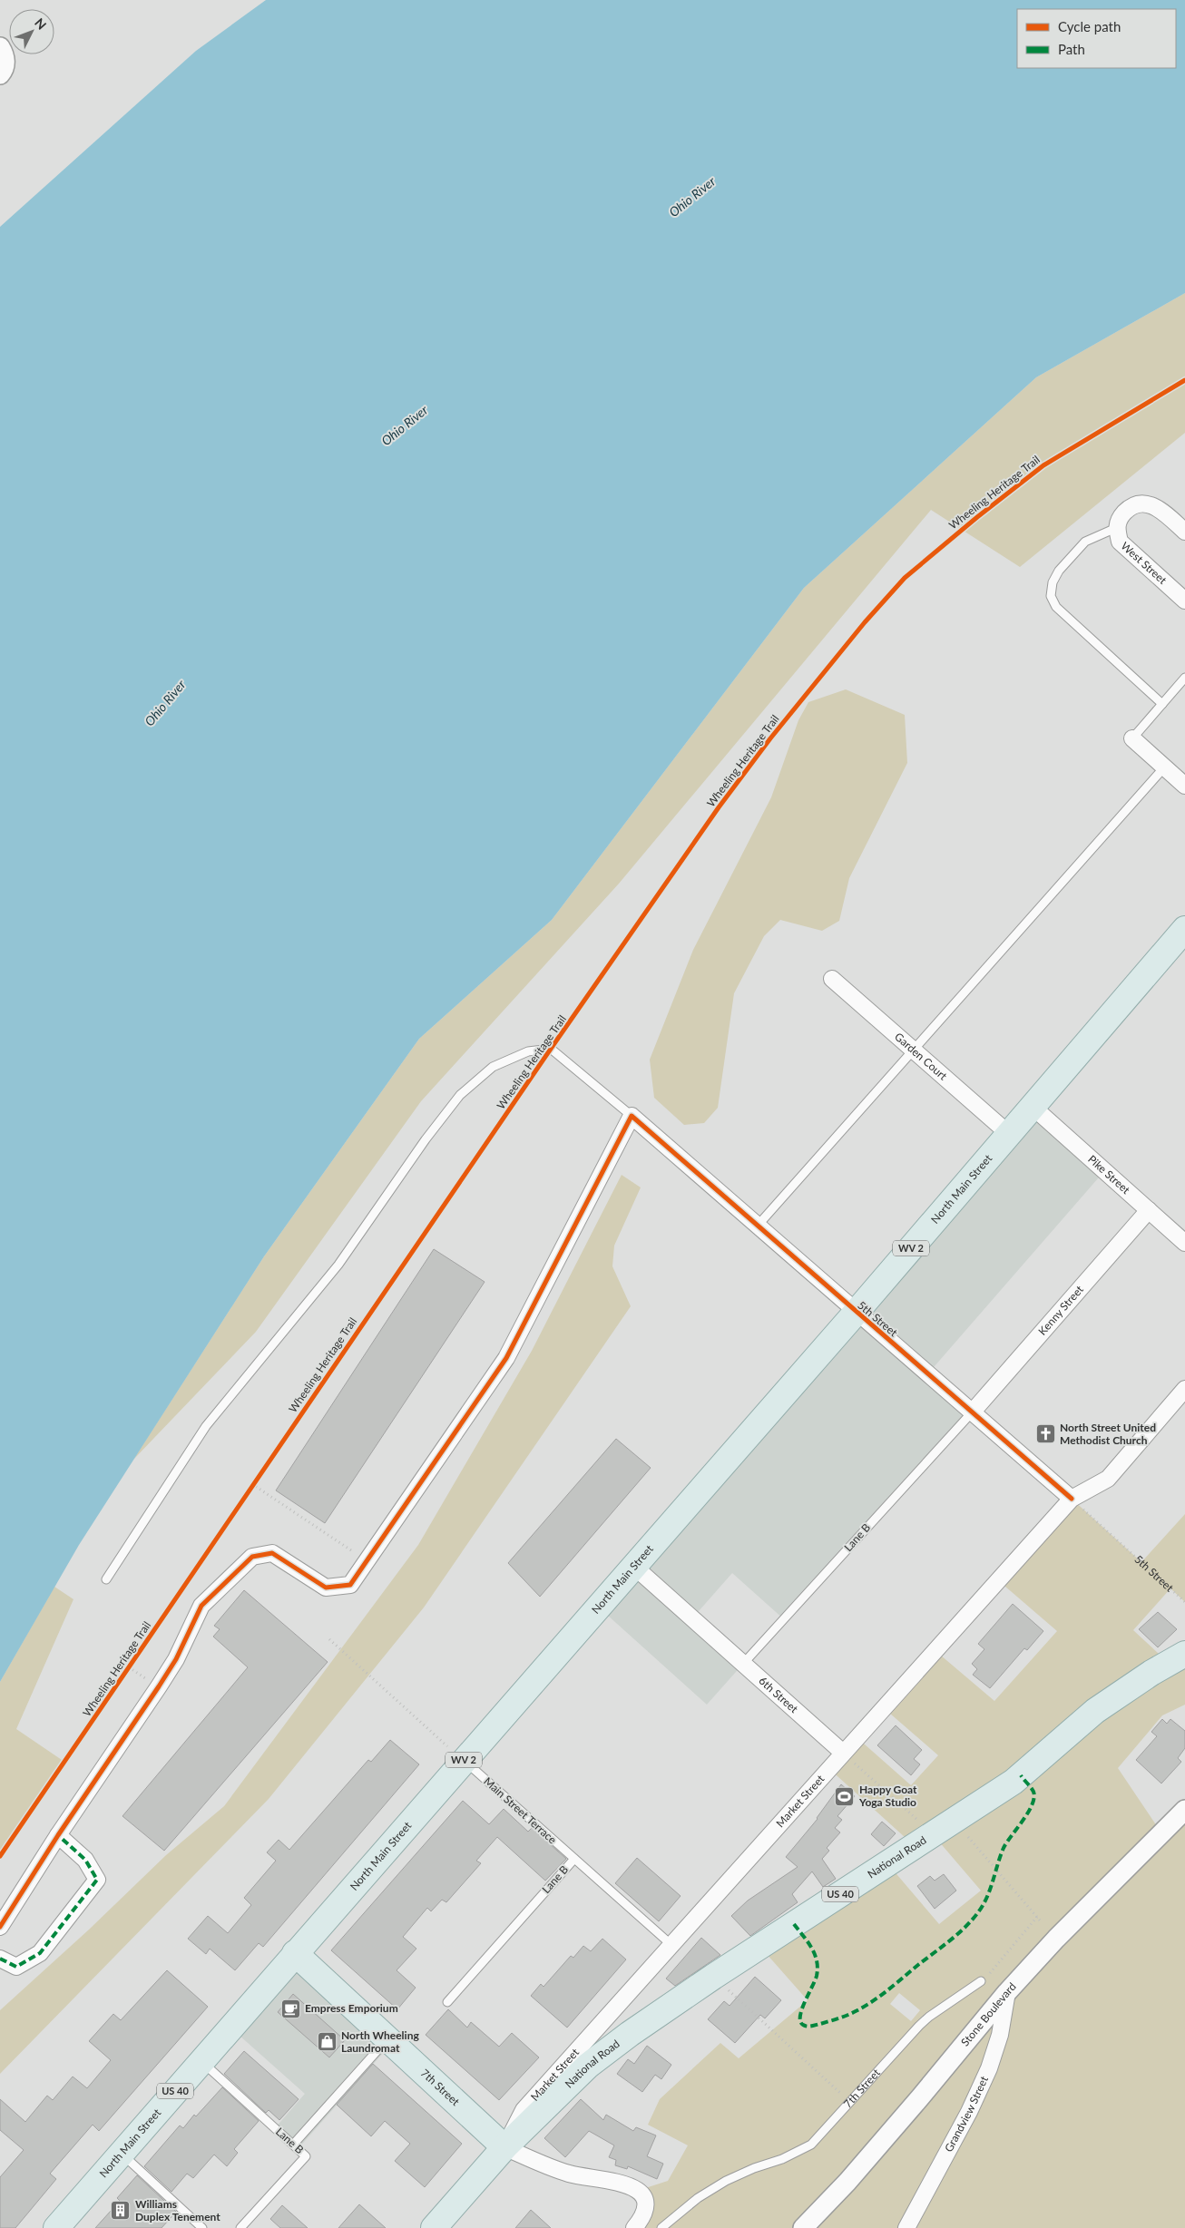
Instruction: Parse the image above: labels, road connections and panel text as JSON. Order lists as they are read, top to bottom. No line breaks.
{"streets":{"main road":["North Main Street","WV 2","Market Street","National Road","US 40","7th Street"],"street":["West Street","Garden Court","Pike Street","Kenny Street","5th Street","6th Street","Stone Boulevard","Grandview Street"],"lane":["Lane B","Main Street Terrace"],"cycle path":["Wheeling Heritage Trail"]},"crossings":[["Garden Court","North Main Street"],["Pike Street","North Main Street"],["Pike Street","Kenny Street"],["North Main Street","5th Street"],["North Main Street","Lane B"],["North Main Street","6th Street"],["North Main Street","Main Street Terrace"],["North Main Street","7th Street"],["Kenny Street","5th Street"],["Kenny Street","Lane B"],["5th Street","Lane B"],["5th Street","Market Street"],["Lane B","6th Street"],["Lane B","Main Street Terrace"],["6th Street","Market Street"],["Market Street","Main Street Terrace"],["Market Street","National Road"],["Market Street","7th Street"],["National Road","7th Street"],["Stone Boulevard","Grandview Street"]],"water":["Ohio River"],"places":{"church":["North Street United Methodist Church"],"sports":["Happy Goat Yoga Studio"],"cafe":["Empress Emporium"],"shop":["North Wheeling Laundromat"],"building":["Williams Duplex Tenement"]},"legend":["Cycle path","Path"],"north":"top right"}
